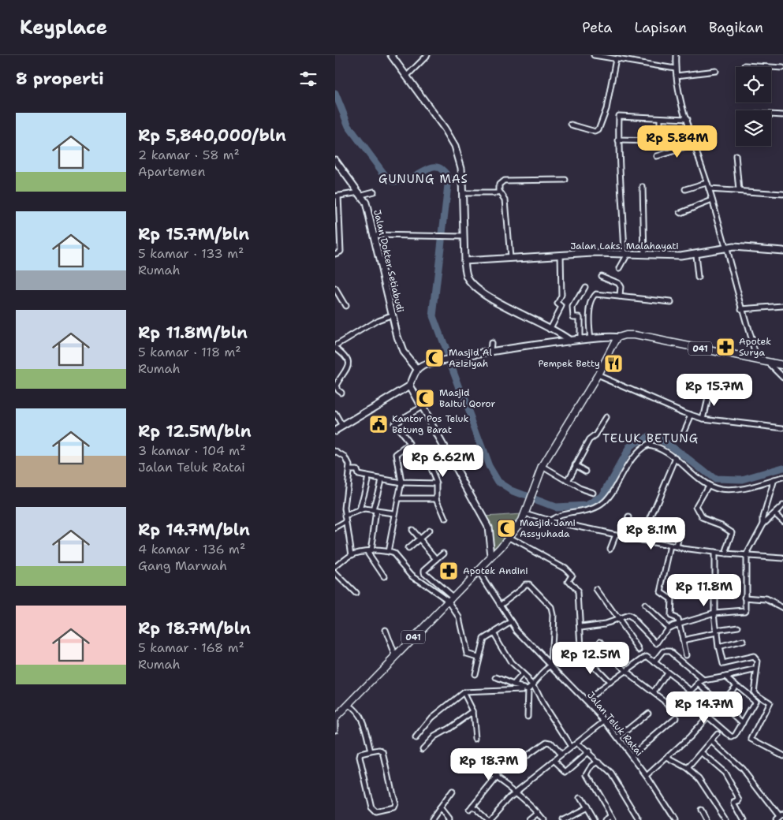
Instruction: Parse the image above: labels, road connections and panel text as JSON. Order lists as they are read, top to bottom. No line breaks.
{"streets":{"main road":["041"],"street":["Jalan Laks. Malahayati","Jalan Dokter Setiabudi","Jalan Teluk Ratai"]},"crossings":[["041","Jalan Teluk Ratai"]],"districts":["GUNUNG MAS","TELUK BETUNG"],"places":{"pharmacy":["Apotek Surya","Apotek Andini"],"mosque":["Masjid Al Aziziyah","Masjid Baitul Qoror","Masjid Jami Assyuhada"],"restaurant":["Pempek Betty"],"public building":["Kantor Pos Teluk Betung Barat"]},"page":{"header":"Keyplace","nav":["Peta","Lapisan","Bagikan"],"heading":"8 properti","list":[{"name":"Rp 5,840,000/bln","note":"2 kamar · 58 m² · Apartemen"},{"name":"Rp 15.7M/bln","note":"5 kamar · 133 m² · Rumah"},{"name":"Rp 11.8M/bln","note":"5 kamar · 118 m² · Rumah"},{"name":"Rp 12.5M/bln","note":"3 kamar · 104 m² · Jalan Teluk Ratai"},{"name":"Rp 14.7M/bln","note":"4 kamar · 136 m² · Gang Marwah"},{"name":"Rp 18.7M/bln","note":"5 kamar · 168 m² · Rumah"}],"price":["Rp 5.84M","Rp 15.7M","Rp 6.62M","Rp 8.1M","Rp 11.8M","Rp 12.5M","Rp 14.7M","Rp 18.7M"]}}
